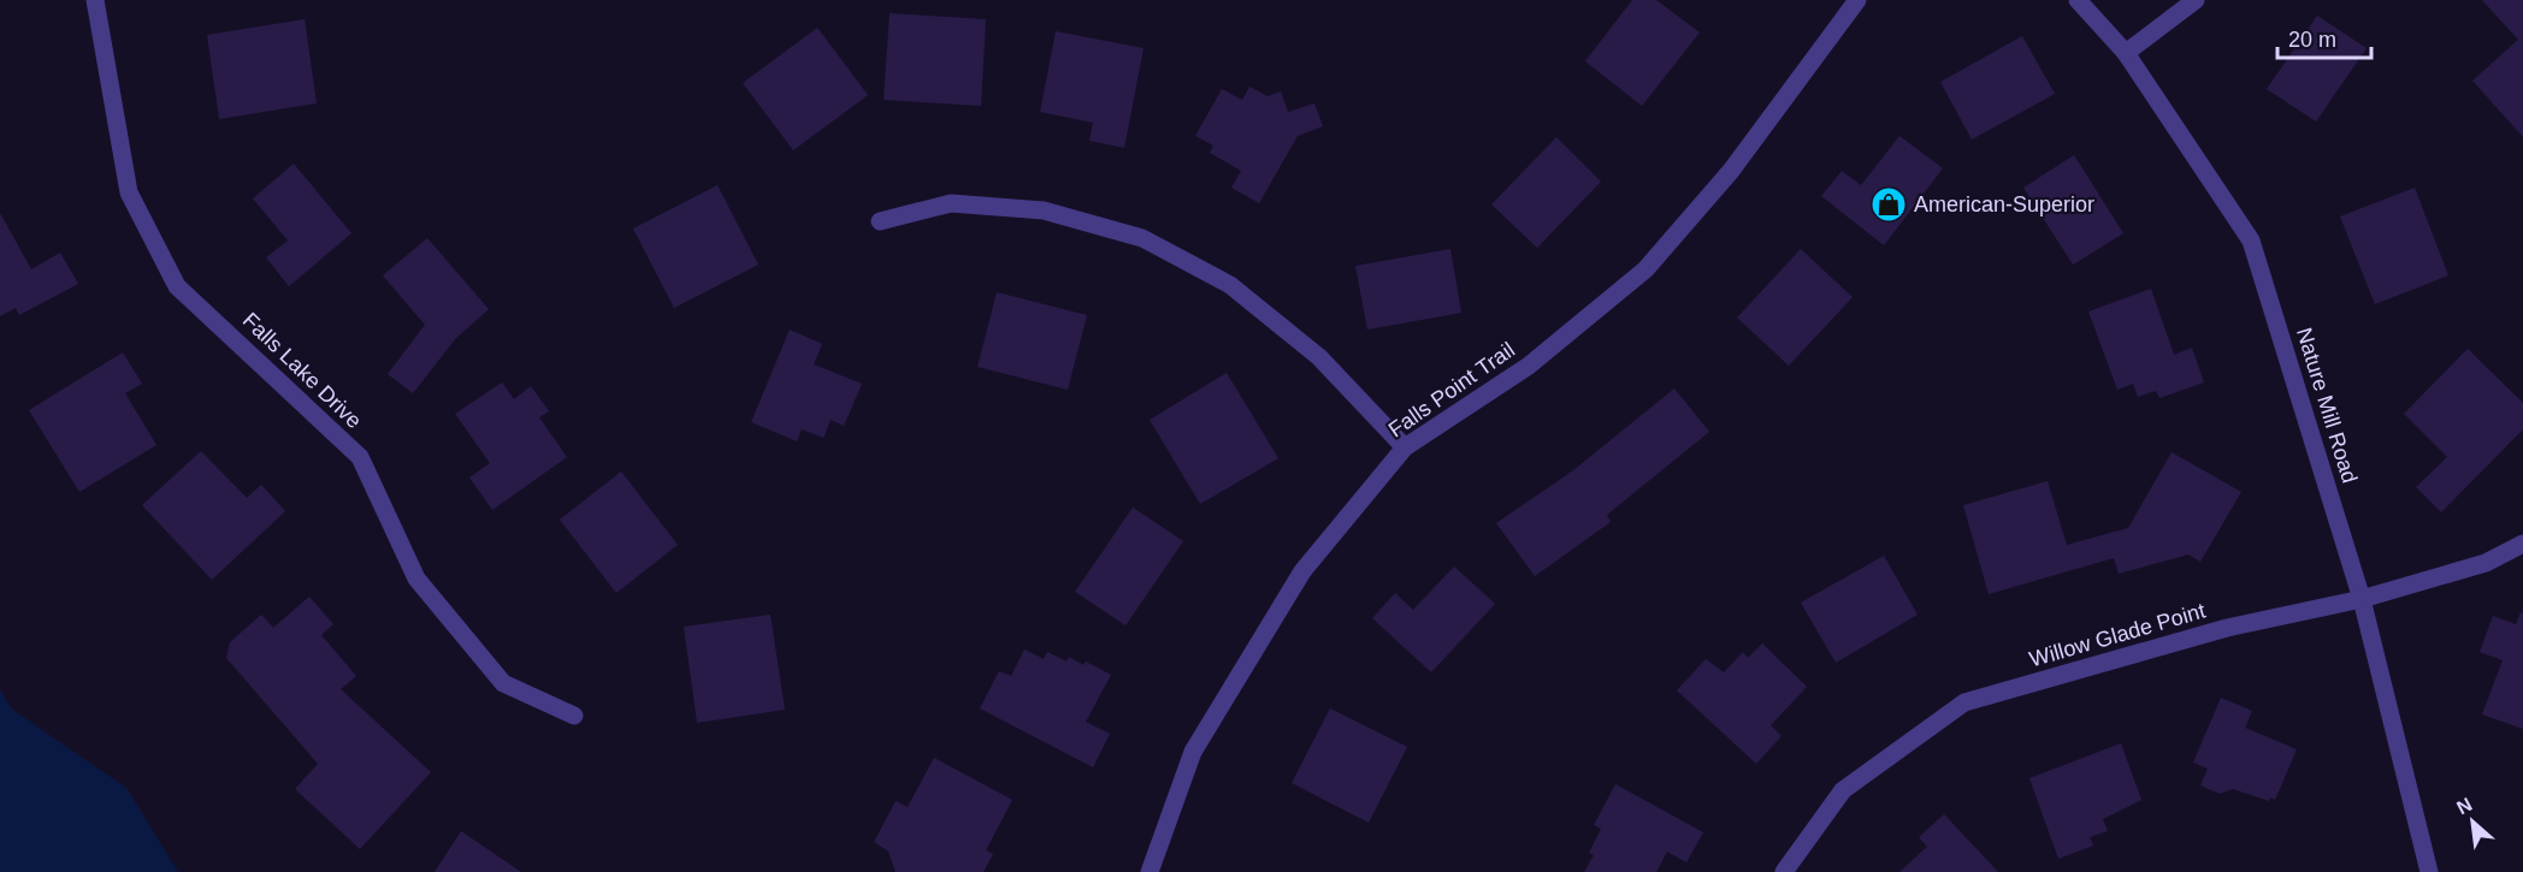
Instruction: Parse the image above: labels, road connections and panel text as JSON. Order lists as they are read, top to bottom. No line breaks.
{"streets":{"street":["Falls Lake Drive","Falls Point Trail","Nature Mill Road","Willow Glade Point"]},"crossings":[["Nature Mill Road","Willow Glade Point"]],"places":{"shop":["American-Superior"]},"scale_bar":"20 m","north":"top left"}
